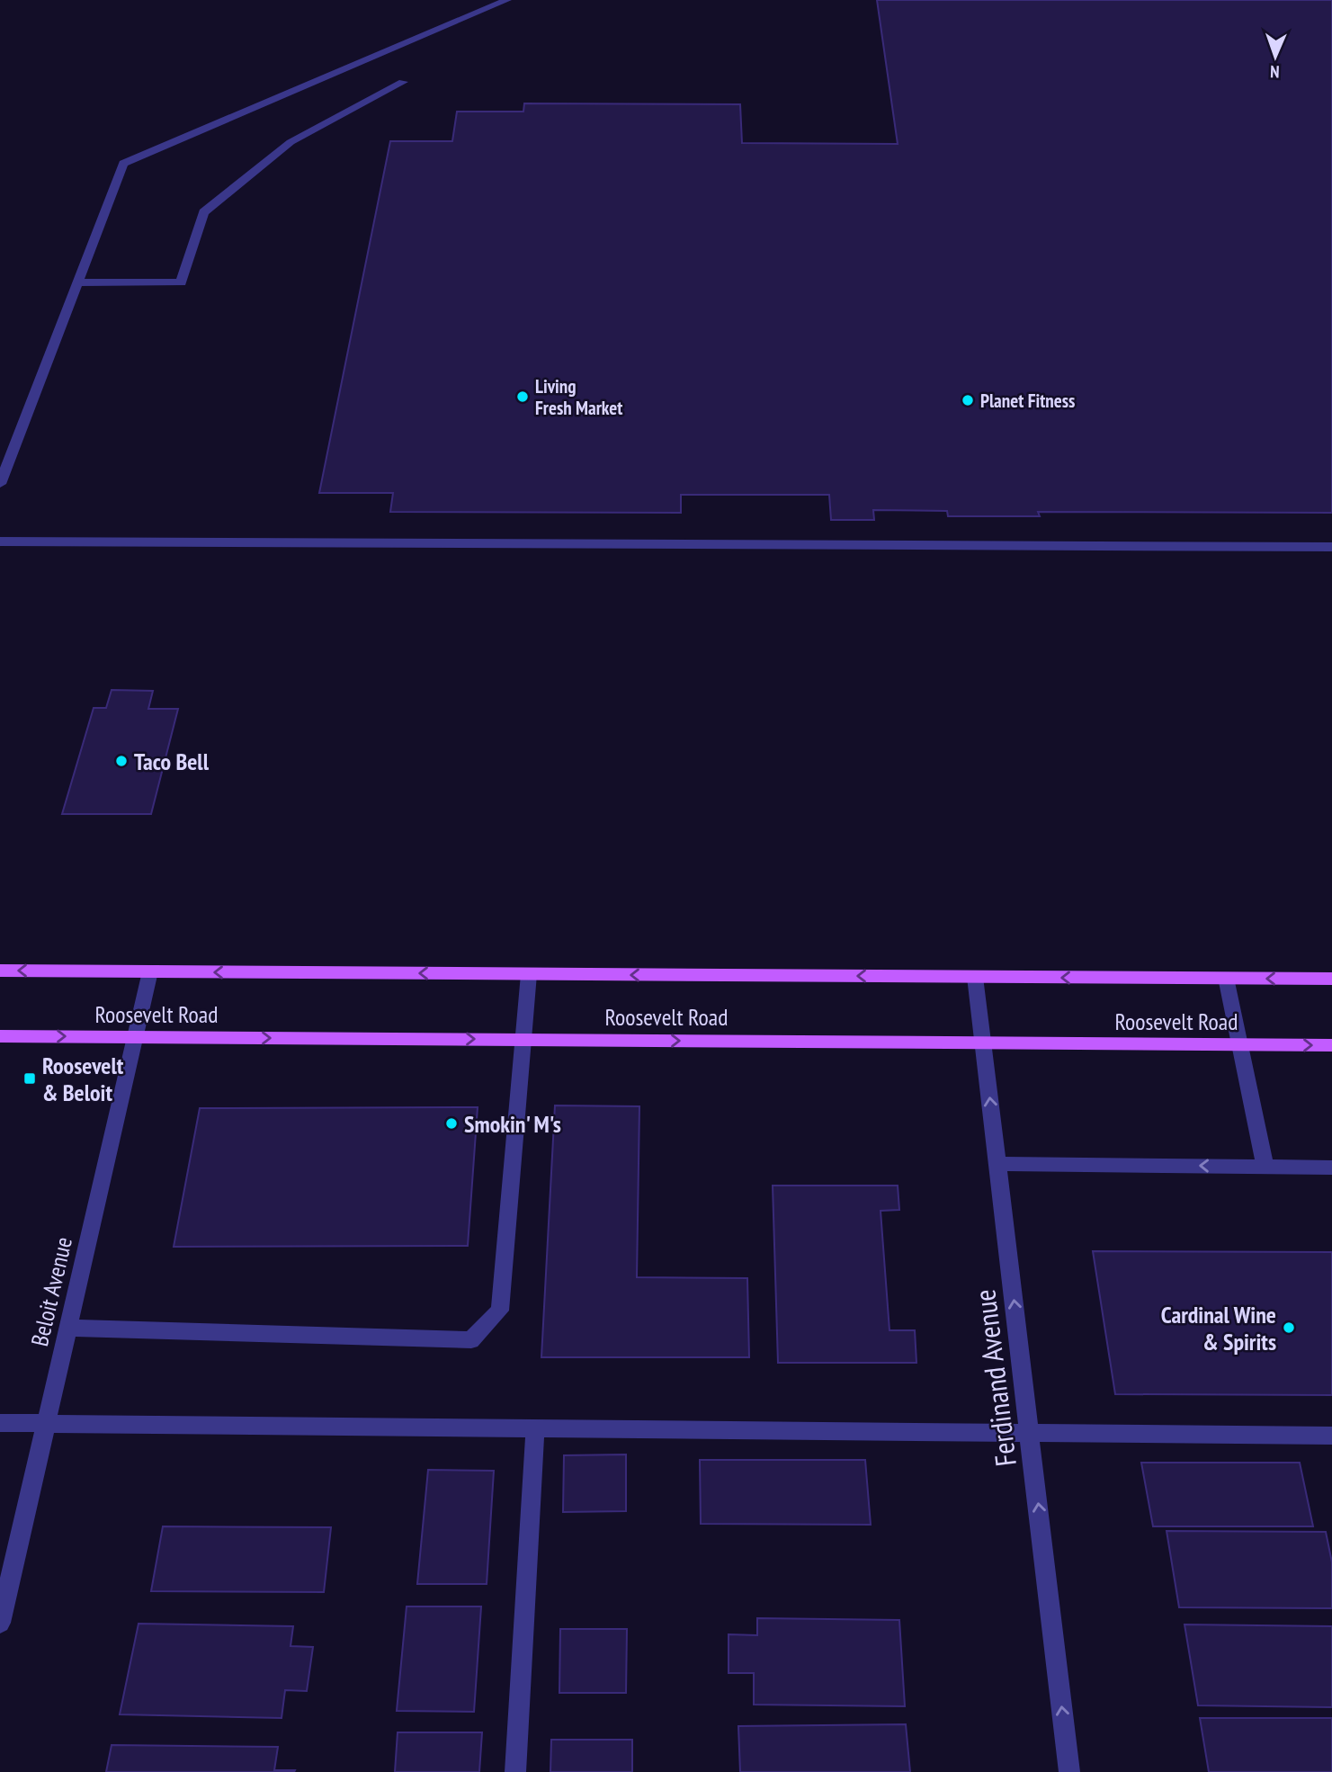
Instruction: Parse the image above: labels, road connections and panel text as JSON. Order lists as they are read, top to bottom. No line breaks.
{"streets":{"main road":["Roosevelt Road"],"street":["Beloit Avenue","Ferdinand Avenue"]},"crossings":[["Roosevelt Road","Beloit Avenue"],["Roosevelt Road","Ferdinand Avenue"]],"one_way":["Ferdinand Avenue"],"places":{"other":["Living Fresh Market","Planet Fitness","Taco Bell","Smokin' M's","Cardinal Wine & Spirits"],"transit":["Roosevelt & Beloit"]},"north":"bottom"}
